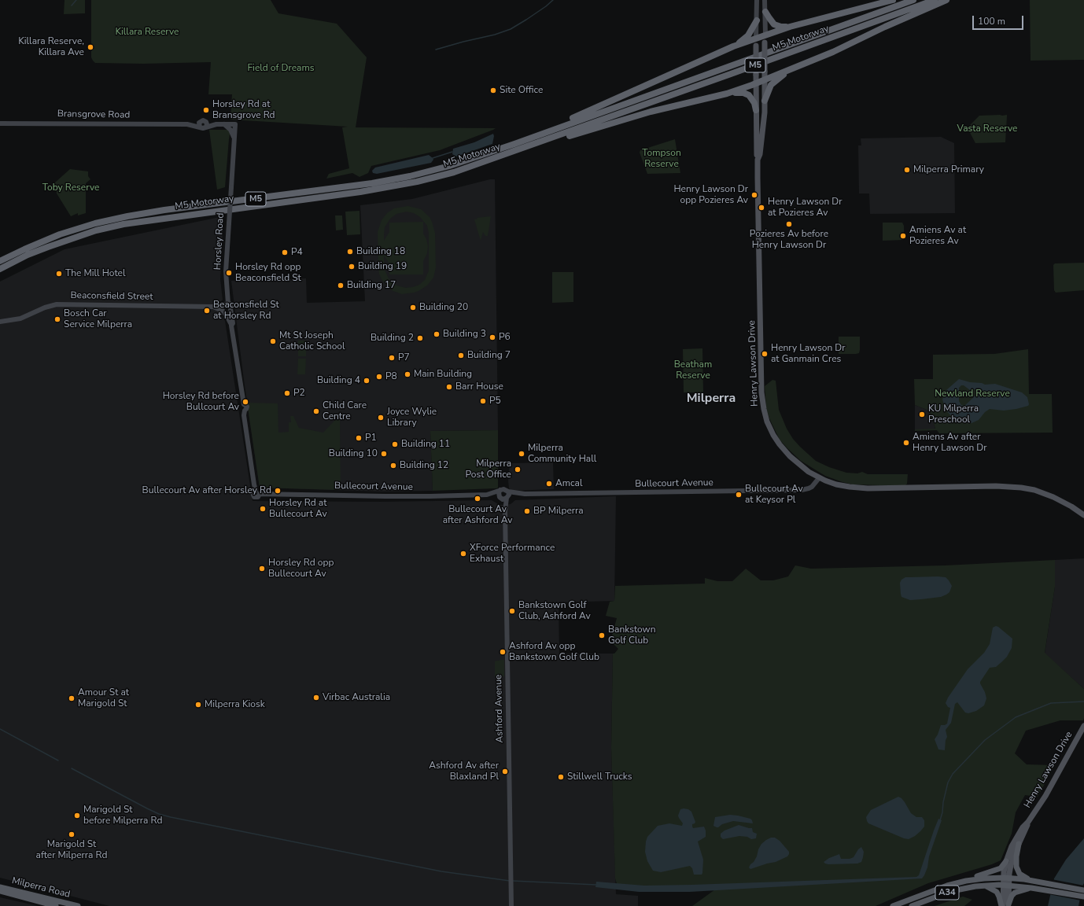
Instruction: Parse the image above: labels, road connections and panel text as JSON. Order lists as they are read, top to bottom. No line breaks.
{"streets":{"highway":["M5 Motorway","M5","Milperra Road","A34"],"main road":["Bransgrove Road","Horsley Road","Beaconsfield Street","Henry Lawson Drive","Bullecourt Avenue","Ashford Avenue"]},"crossings":[["Horsley Road","Beaconsfield Street"],["Horsley Road","Bullecourt Avenue"],["Henry Lawson Drive","Bullecourt Avenue"],["Henry Lawson Drive","A34"],["Bullecourt Avenue","Ashford Avenue"]],"districts":["Milperra"],"parks":["Killara Reserve","Field of Dreams","Vasta Reserve","Tompson Reserve","Toby Reserve","Beatham Reserve","Newland Reserve"],"places":["Killara Reserve, Killara Ave","Site Office","Horsley Rd at Bransgrove Rd","Milperra Primary","Henry Lawson Dr opp Pozieres Av","Henry Lawson Dr at Pozieres Av","Pozieres Av before Henry Lawson Dr","Amiens Av at Pozieres Av","Building 18","P4","Building 19","Horsley Rd opp Beaconsfield St","The Mill Hotel","Building 17","Building 20","Beaconsfield St at Horsley Rd","Bosch Car Service Milperra","Building 3","P6","Building 2","Mt St Joseph Catholic School","Henry Lawson Dr at Ganmain Cres","Building 7","P7","Main Building","P8","Building 4","Barr House","P2","P5","Horsley Rd before Bullcourt Av","Child Care Centre","KU Milperra Preschool","Joyce Wylie Library","P1","Amiens Av after Henry Lawson Dr","Building 11","Building 10","Milperra Community Hall","Building 12","Milperra Post Office","Amcal","Bullecourt Av after Horsley Rd","Bullecourt Av at Keysor Pl","Bullecourt Av after Ashford Av","Horsley Rd at Bullecourt Av","BP Milperra","XForce Performance Exhaust","Horsley Rd opp Bullecourt Av","Bankstown Golf Club, Ashford Av","Bankstown Golf Club","Ashford Av opp Bankstown Golf Club","Virbac Australia","Amour St at Marigold St","Milperra Kiosk","Ashford Av after Blaxland Pl","Stillwell Trucks","Marigold St before Milperra Rd","Marigold St after Milperra Rd"],"scale_bar":"100 m"}
